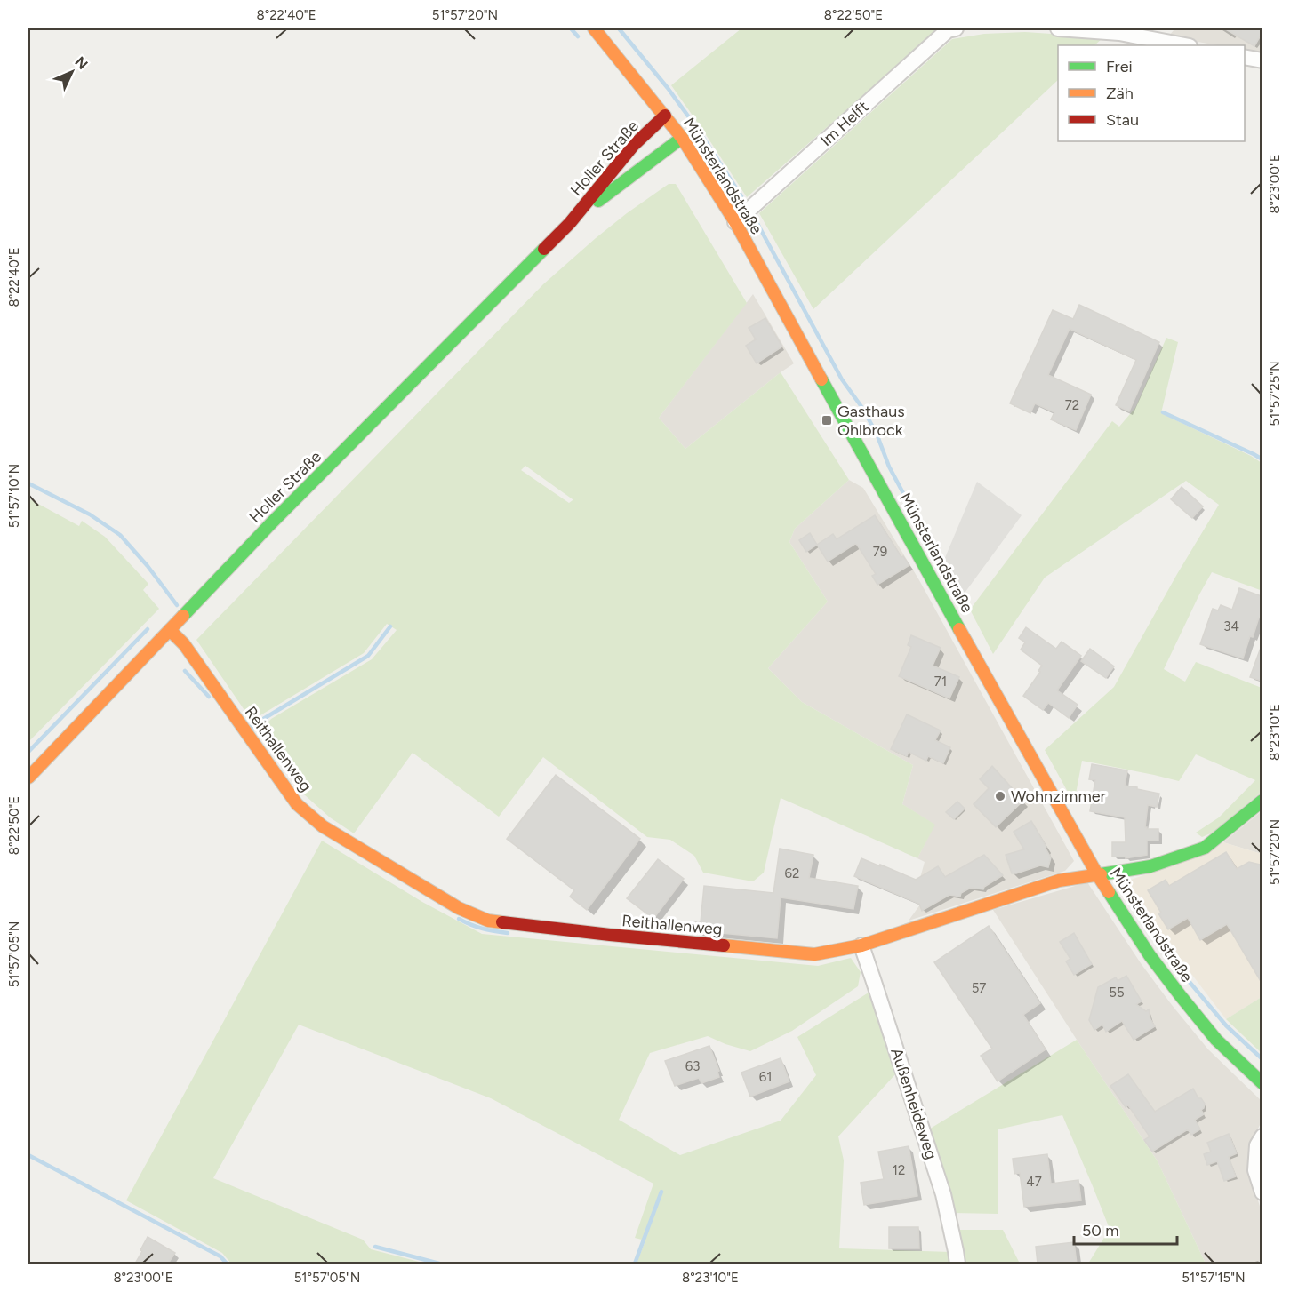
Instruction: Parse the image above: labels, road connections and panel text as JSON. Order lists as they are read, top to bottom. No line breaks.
{"streets":{"street":["Im Helft","Holler Straße","Münsterlandstraße","Reithallenweg","Außenheideweg"]},"crossings":[["Im Helft","Münsterlandstraße"],["Holler Straße","Münsterlandstraße"],["Holler Straße","Reithallenweg"],["Münsterlandstraße","Reithallenweg"],["Reithallenweg","Außenheideweg"]],"places":{"transit":["Gasthaus Ohlbrock"],"other":["Wohnzimmer"]},"house_numbers":["72","79","34","71","62","57","55","63","61","12","47"],"legend":["Frei","Zäh","Stau"],"scale_bar":"50 m","north":"top right","coordinates":["8°22'40\"E","51°57'20\"N","8°22'50\"E","8°23'00\"E","51°57'25\"N","51°57'10\"N","8°23'10\"E","51°57'05\"N","51°57'15\"N"]}
